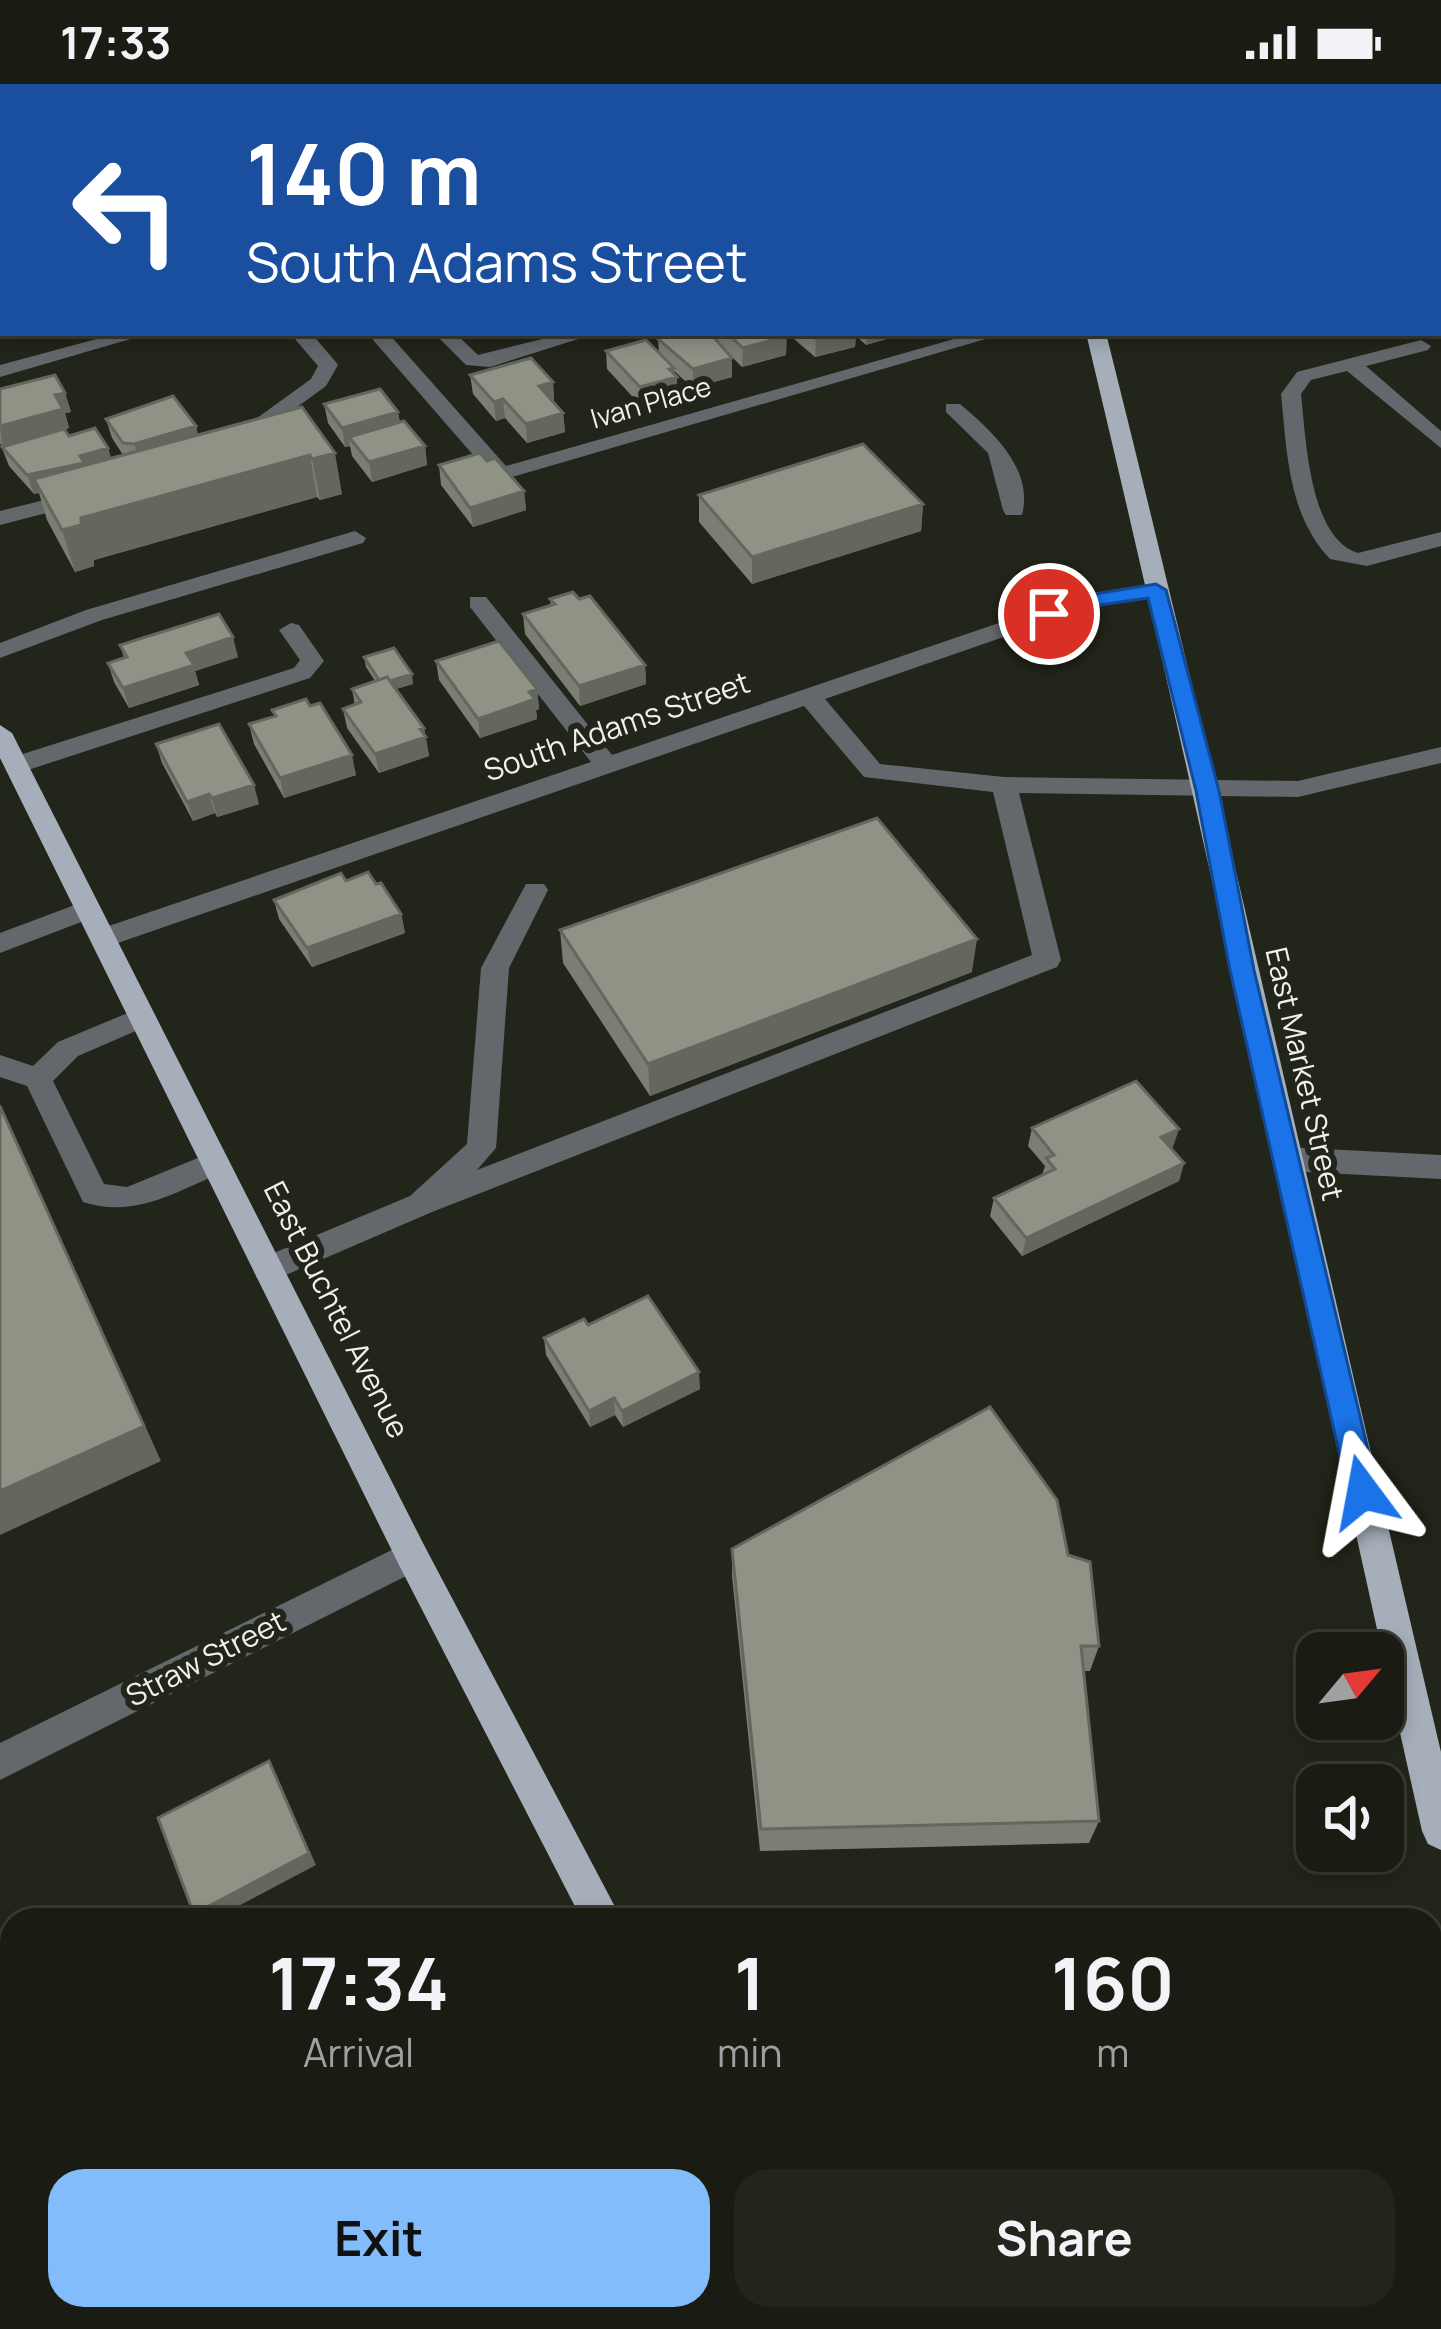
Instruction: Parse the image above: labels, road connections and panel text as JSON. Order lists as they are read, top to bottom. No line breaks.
{"streets":{"main road":["East Market Street","East Buchtel Avenue"],"street":["Ivan Place","South Adams Street","Straw Street"]},"crossings":[["South Adams Street","East Market Street"],["South Adams Street","East Buchtel Avenue"],["East Buchtel Avenue","Straw Street"]],"north":"top right","page":{"status":"17:33","turn":["140 m","South Adams Street"],"eta":["17:34","Arrival","1","min","160","m"],"buttons":["Exit","Share"]}}
